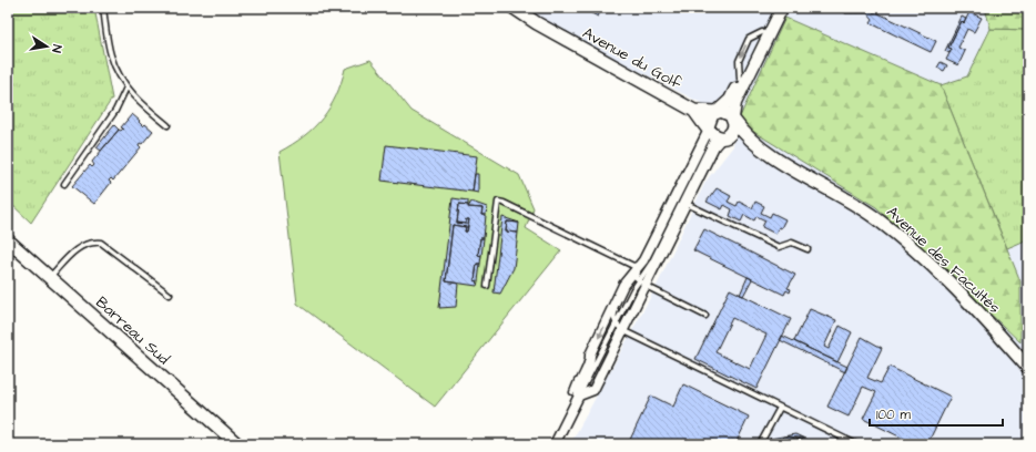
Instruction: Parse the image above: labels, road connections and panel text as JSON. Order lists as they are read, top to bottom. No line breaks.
{"streets":{"main road":["Avenue du Golf","Avenue des Facultés","Barreau Sud"]},"crossings":[["Avenue du Golf","Avenue des Facultés"]],"scale_bar":"100 m","north":"right"}
